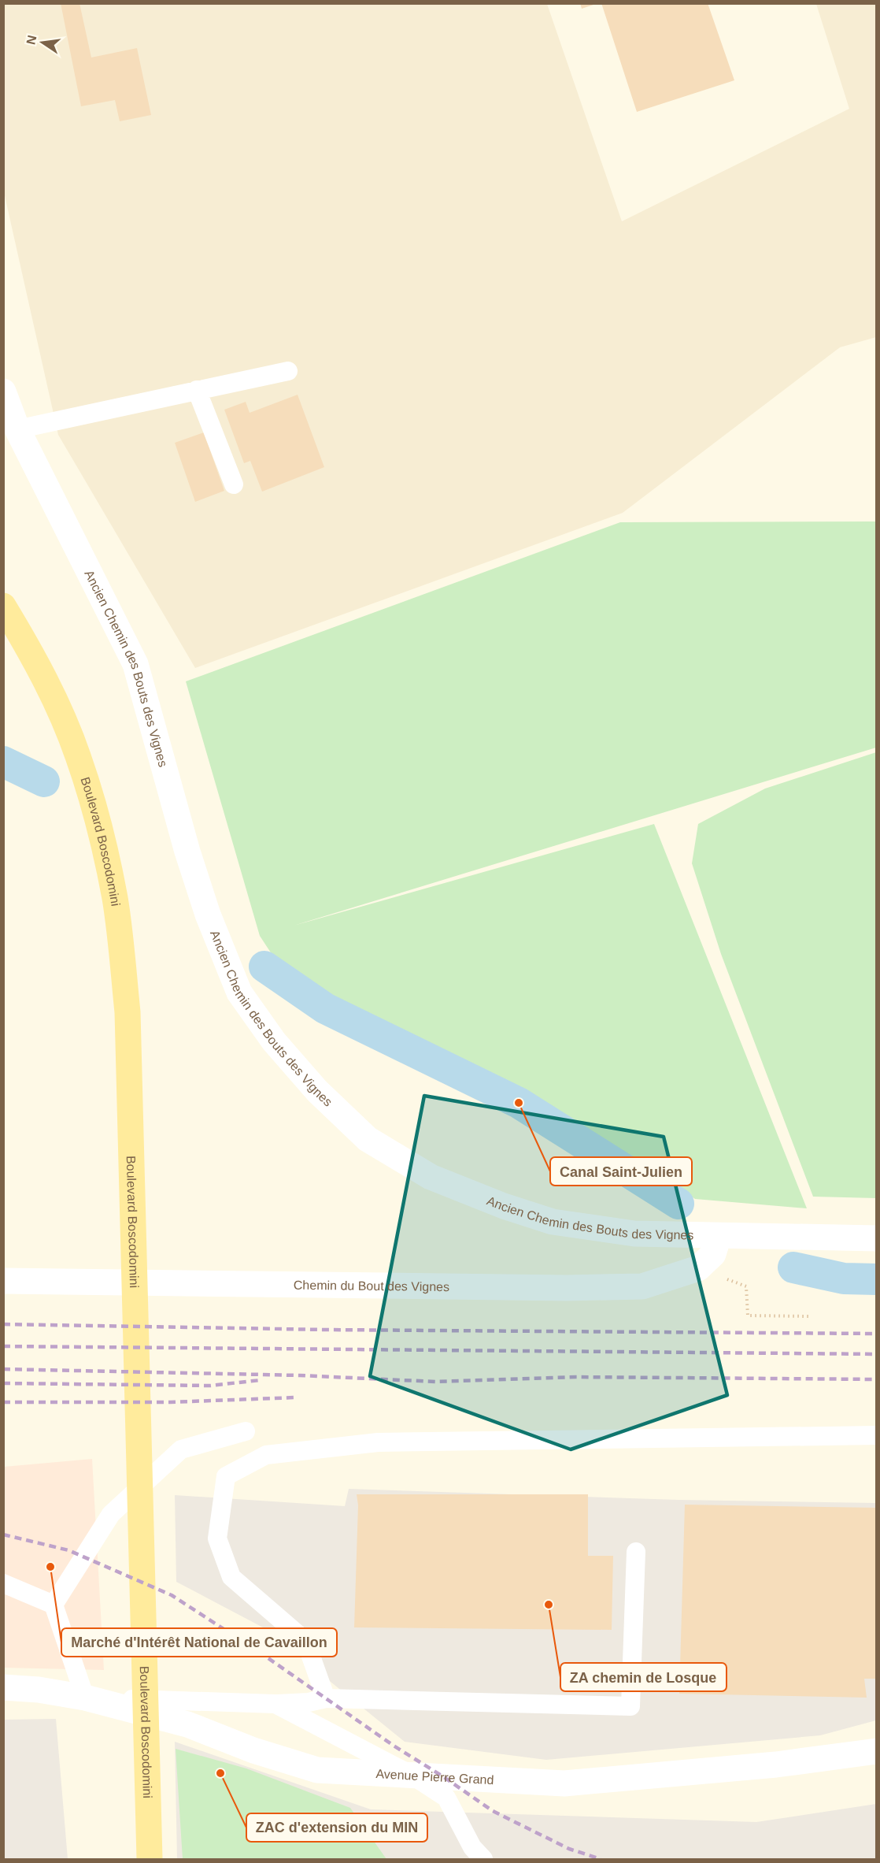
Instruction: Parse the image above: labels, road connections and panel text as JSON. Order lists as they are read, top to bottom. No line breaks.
{"streets":{"main road":["Boulevard Boscodomini"],"street":["Ancien Chemin des Bouts des Vignes","Chemin du Bout des Vignes","Avenue Pierre Grand"]},"crossings":[["Ancien Chemin des Bouts des Vignes","Chemin du Bout des Vignes"]],"places":["Canal Saint-Julien","Marché d'Intérêt National de Cavaillon","ZA chemin de Losque","ZAC d'extension du MIN"],"north":"left"}
